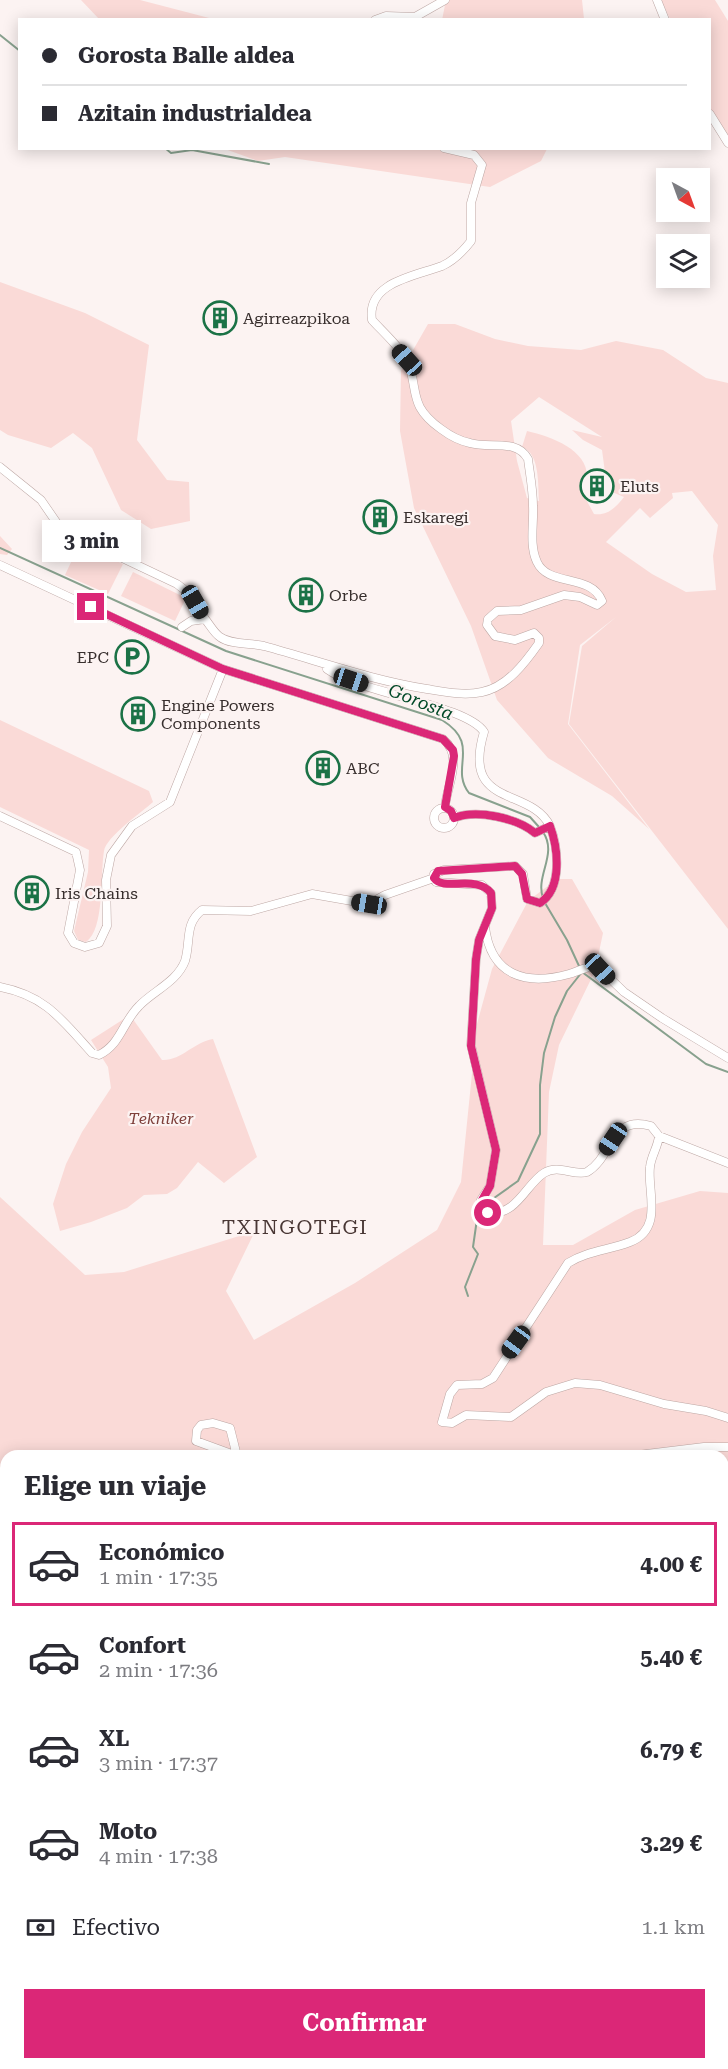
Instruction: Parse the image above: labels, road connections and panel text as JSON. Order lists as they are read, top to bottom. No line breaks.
{"districts":["TXINGOTEGI"],"water":["Gorosta"],"parks":["Tekniker"],"places":{"building":["Agirreazpikoa","Eluts","Eskaregi","Orbe","Engine Powers Components","ABC","Iris Chains"],"parking":["EPC"]},"north":"bottom right","page":{"banner":["Gorosta Balle aldea","Azitain industrialdea"],"bubble":"3 min","heading":"Elige un viaje","list":[{"name":"Económico","note":"1 min · 17:35","value":"4.00 €"},{"name":"Confort","note":"2 min · 17:36","value":"5.40 €"},{"name":"XL","note":"3 min · 17:37","value":"6.79 €"},{"name":"Moto","note":"4 min · 17:38","value":"3.29 €"}],"pay":["Efectivo","1.1 km"],"buttons":"Confirmar"}}
